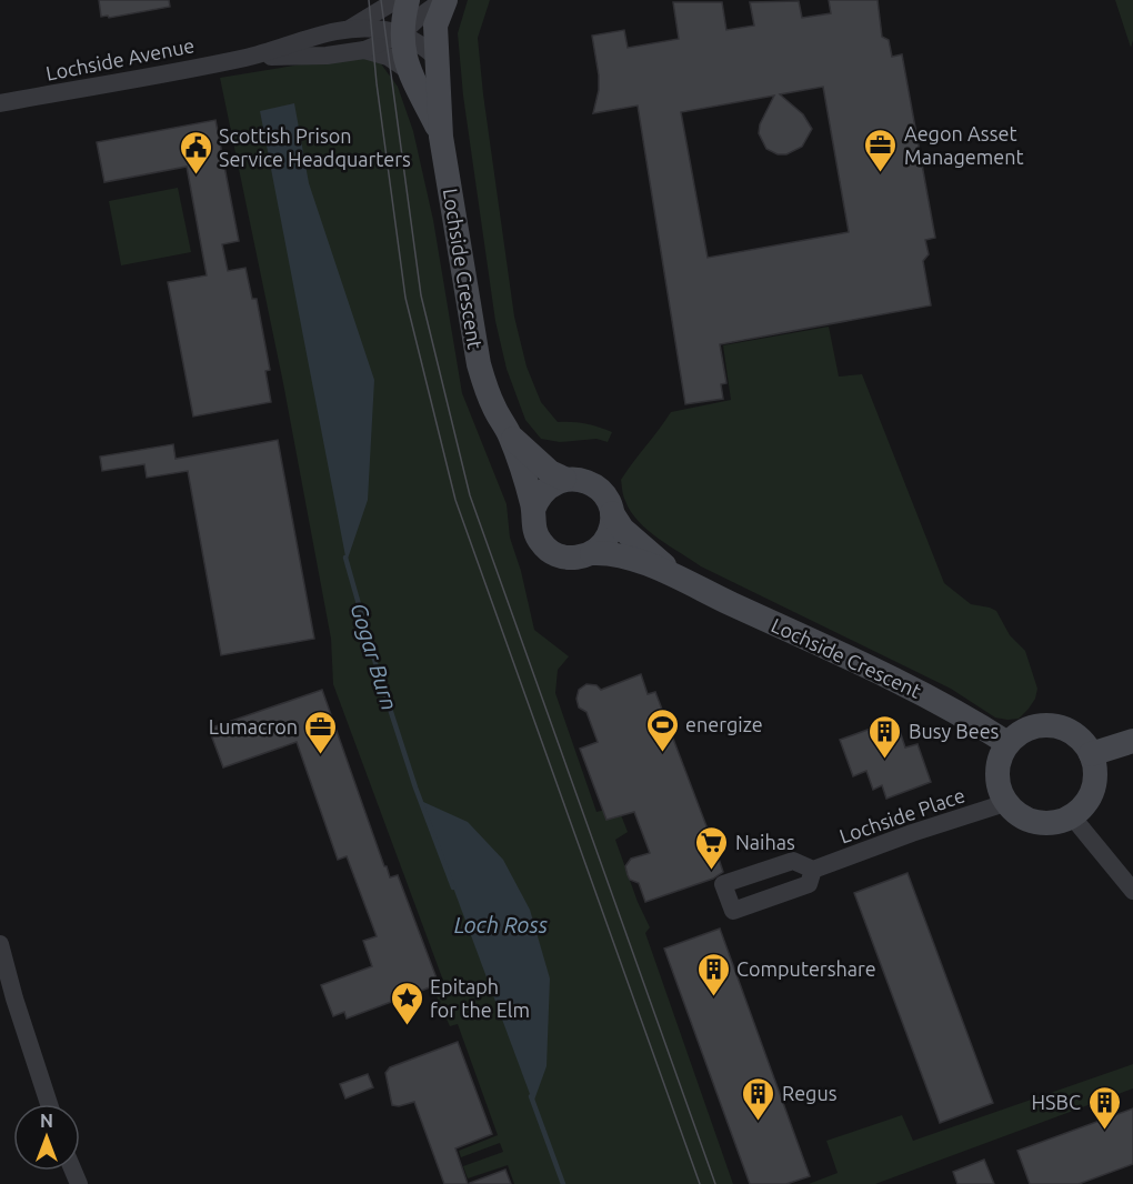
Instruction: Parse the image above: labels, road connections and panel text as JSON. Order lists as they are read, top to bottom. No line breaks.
{"streets":{"street":["Lochside Avenue","Lochside Crescent","Lochside Place"]},"crossings":[["Lochside Avenue","Lochside Crescent"],["Lochside Crescent","Lochside Place"]],"water":["Gogar Burn","Loch Ross"],"places":{"office":["Aegon Asset Management","Lumacron"],"public building":["Scottish Prison Service Headquarters"],"sports":["energize"],"building":["Busy Bees","Computershare","Regus","HSBC"],"supermarket":["Naihas"],"place":["Epitaph for the Elm"]},"north":"top"}
